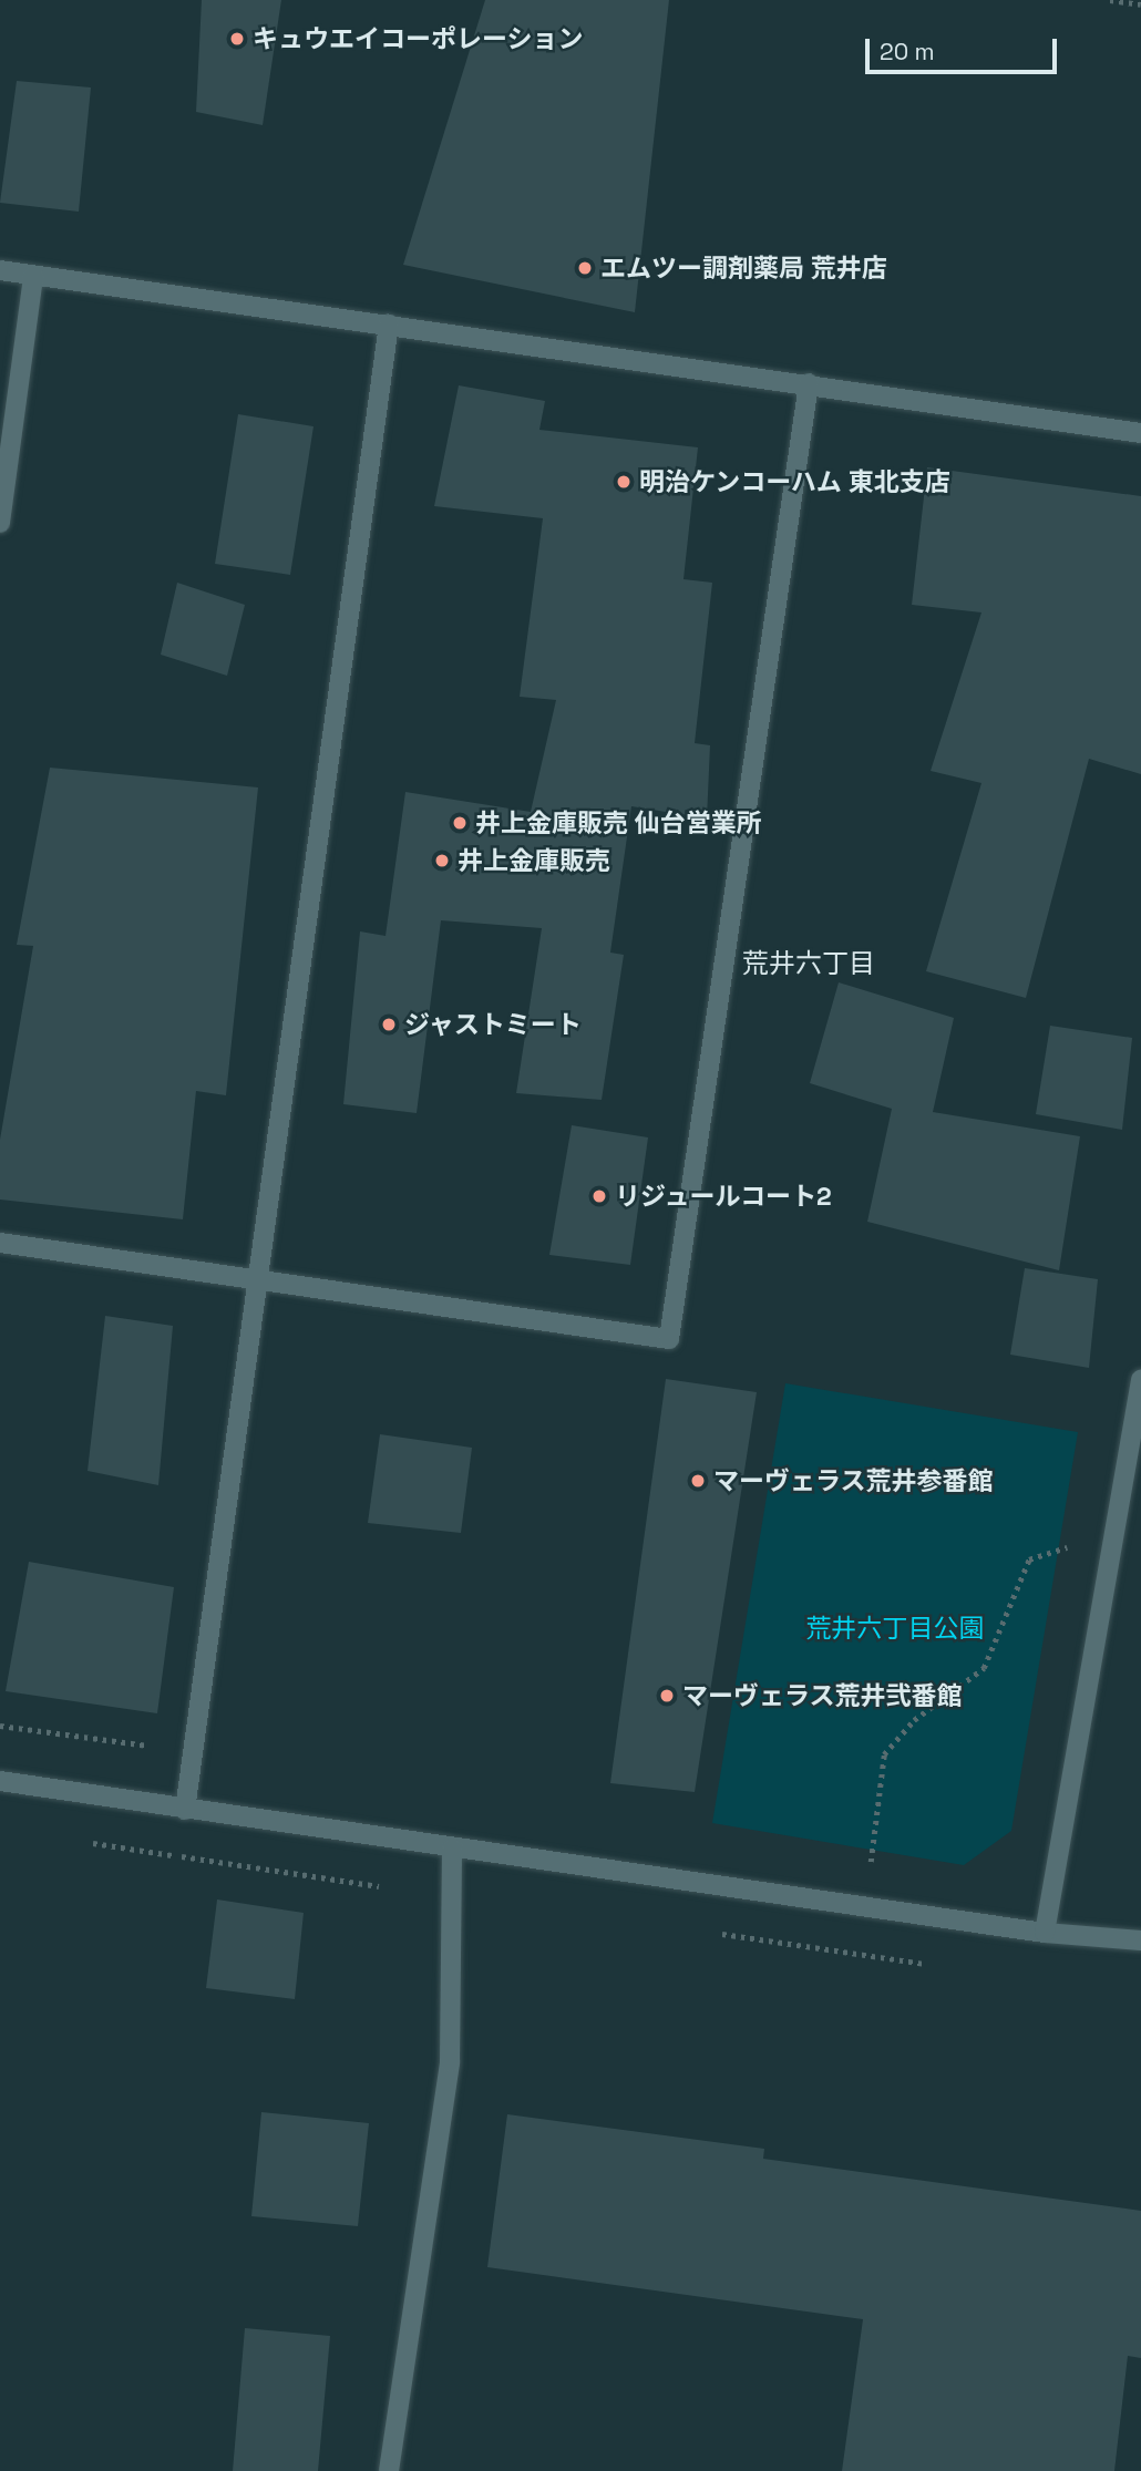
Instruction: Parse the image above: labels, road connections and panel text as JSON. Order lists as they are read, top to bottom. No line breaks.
{"districts":["荒井六丁目"],"parks":["荒井六丁目公園"],"places":["キュウエイコーポレーション","エムツー調剤薬局 荒井店","明治ケンコーハム 東北支店","井上金庫販売 仙台営業所","井上金庫販売","ジャストミート","リジュールコート2","マーヴェラス荒井参番館","マーヴェラス荒井弐番館"],"scale_bar":"20 m"}
